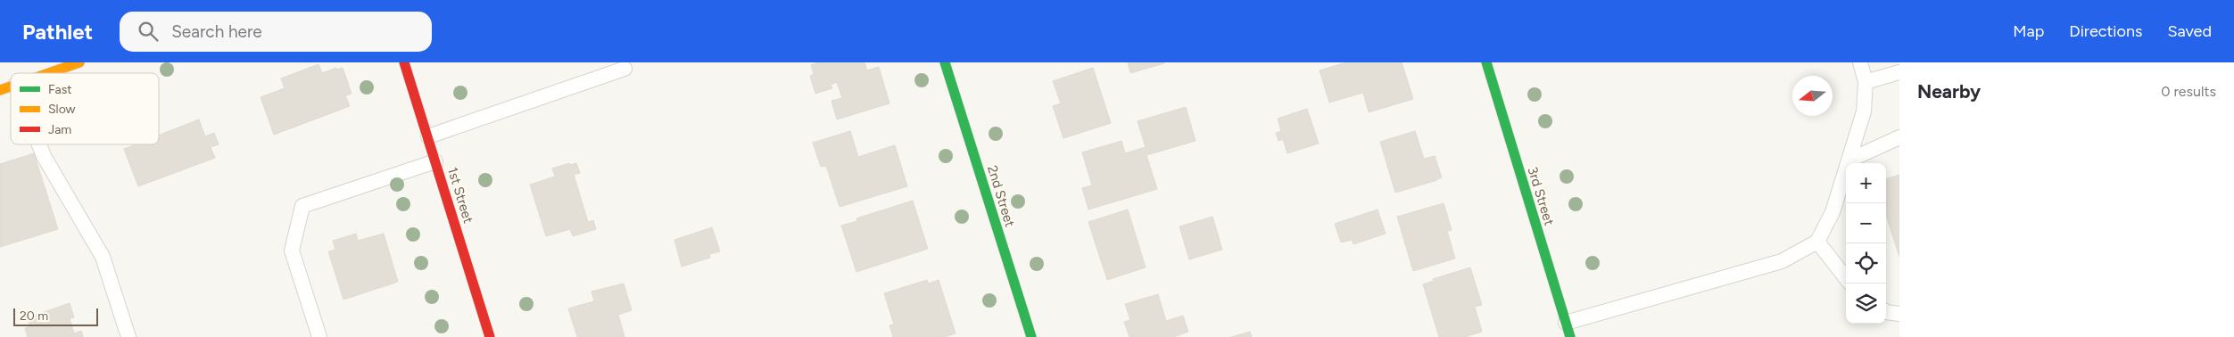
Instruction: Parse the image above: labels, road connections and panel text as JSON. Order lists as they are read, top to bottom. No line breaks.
{"streets":{"street":["1st Street","2nd Street","3rd Street"]},"legend":["Fast","Slow","Jam"],"scale_bar":"20 m","north":"left","page":{"header":"Pathlet","search":"Search here","nav":["Map","Directions","Saved"],"heading":["Nearby","0 results"],"map_buttons":["+","−"],"scale":"20 m"}}
